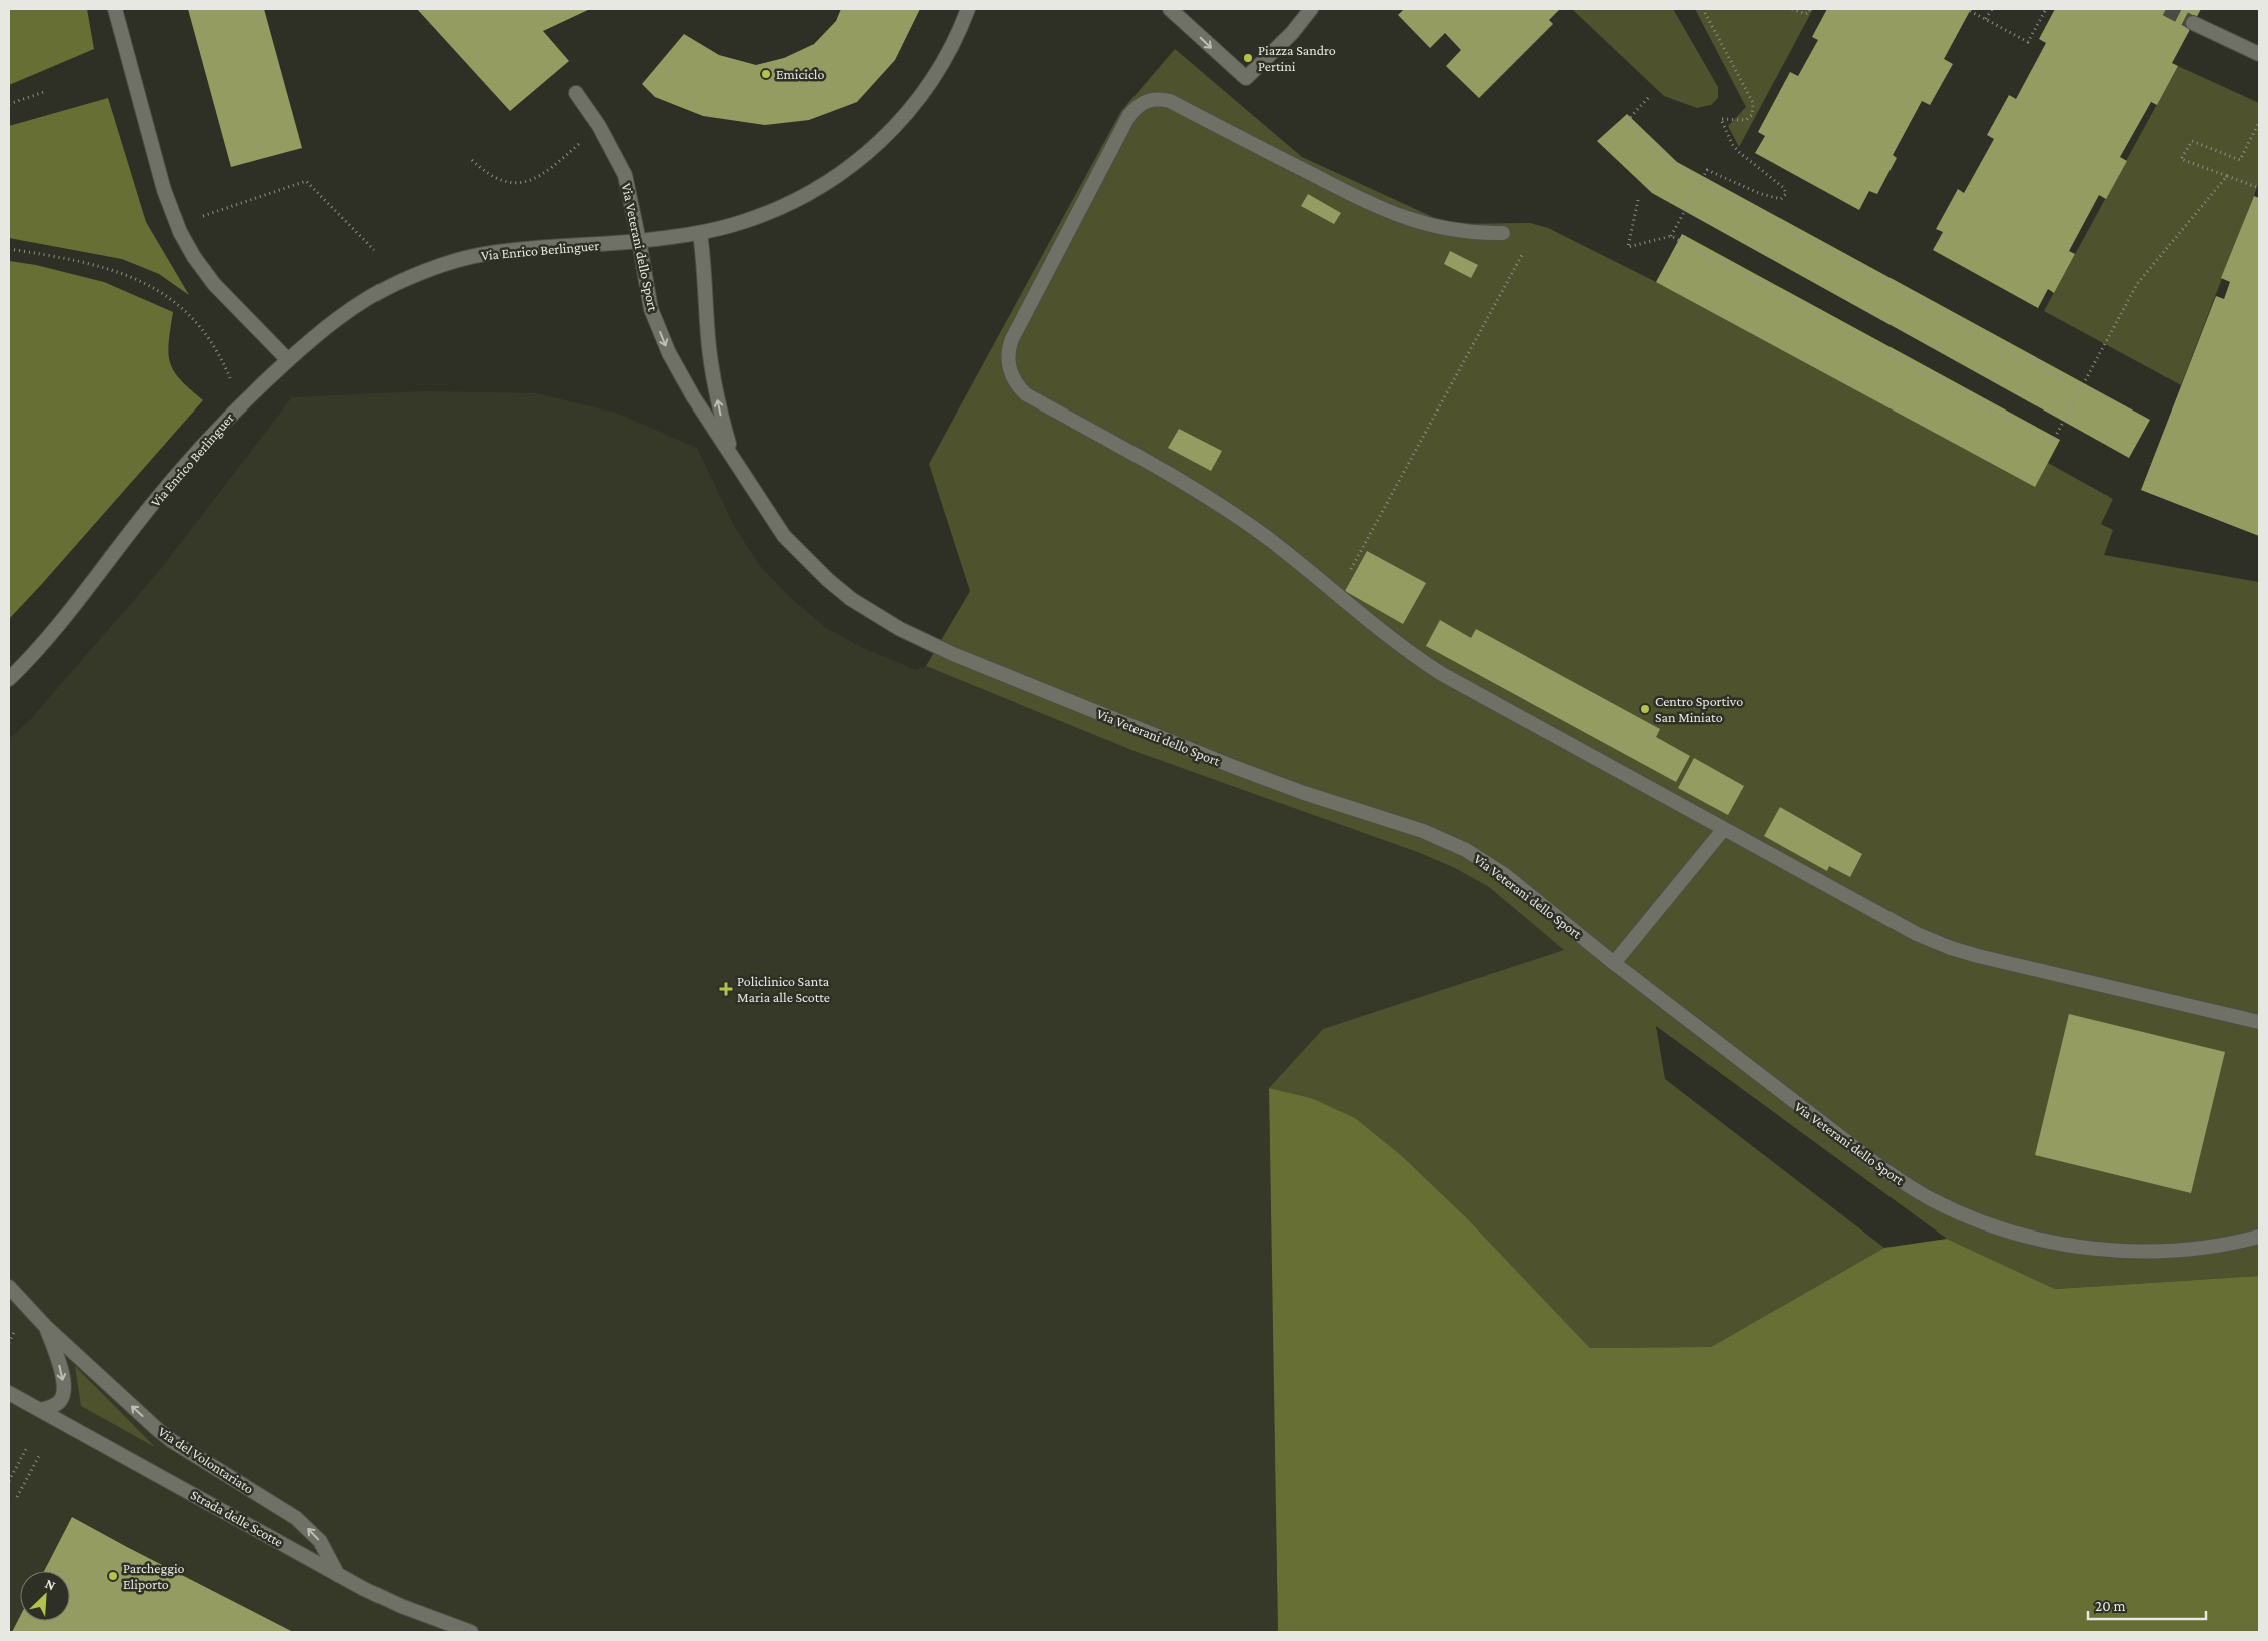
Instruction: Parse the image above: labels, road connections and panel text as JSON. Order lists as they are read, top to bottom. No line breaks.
{"streets":{"street":["Via Veterani dello Sport","Via Enrico Berlinguer","Via del Volontariato","Strada delle Scotte"]},"crossings":[["Via Veterani dello Sport","Via Enrico Berlinguer"],["Via del Volontariato","Strada delle Scotte"]],"places":{"other":["Piazza Sandro Pertini","Emiciclo","Centro Sportivo San Miniato","Parcheggio Eliporto"],"health":["Policlinico Santa Maria alle Scotte"]},"scale_bar":"20 m","north":"top right"}
